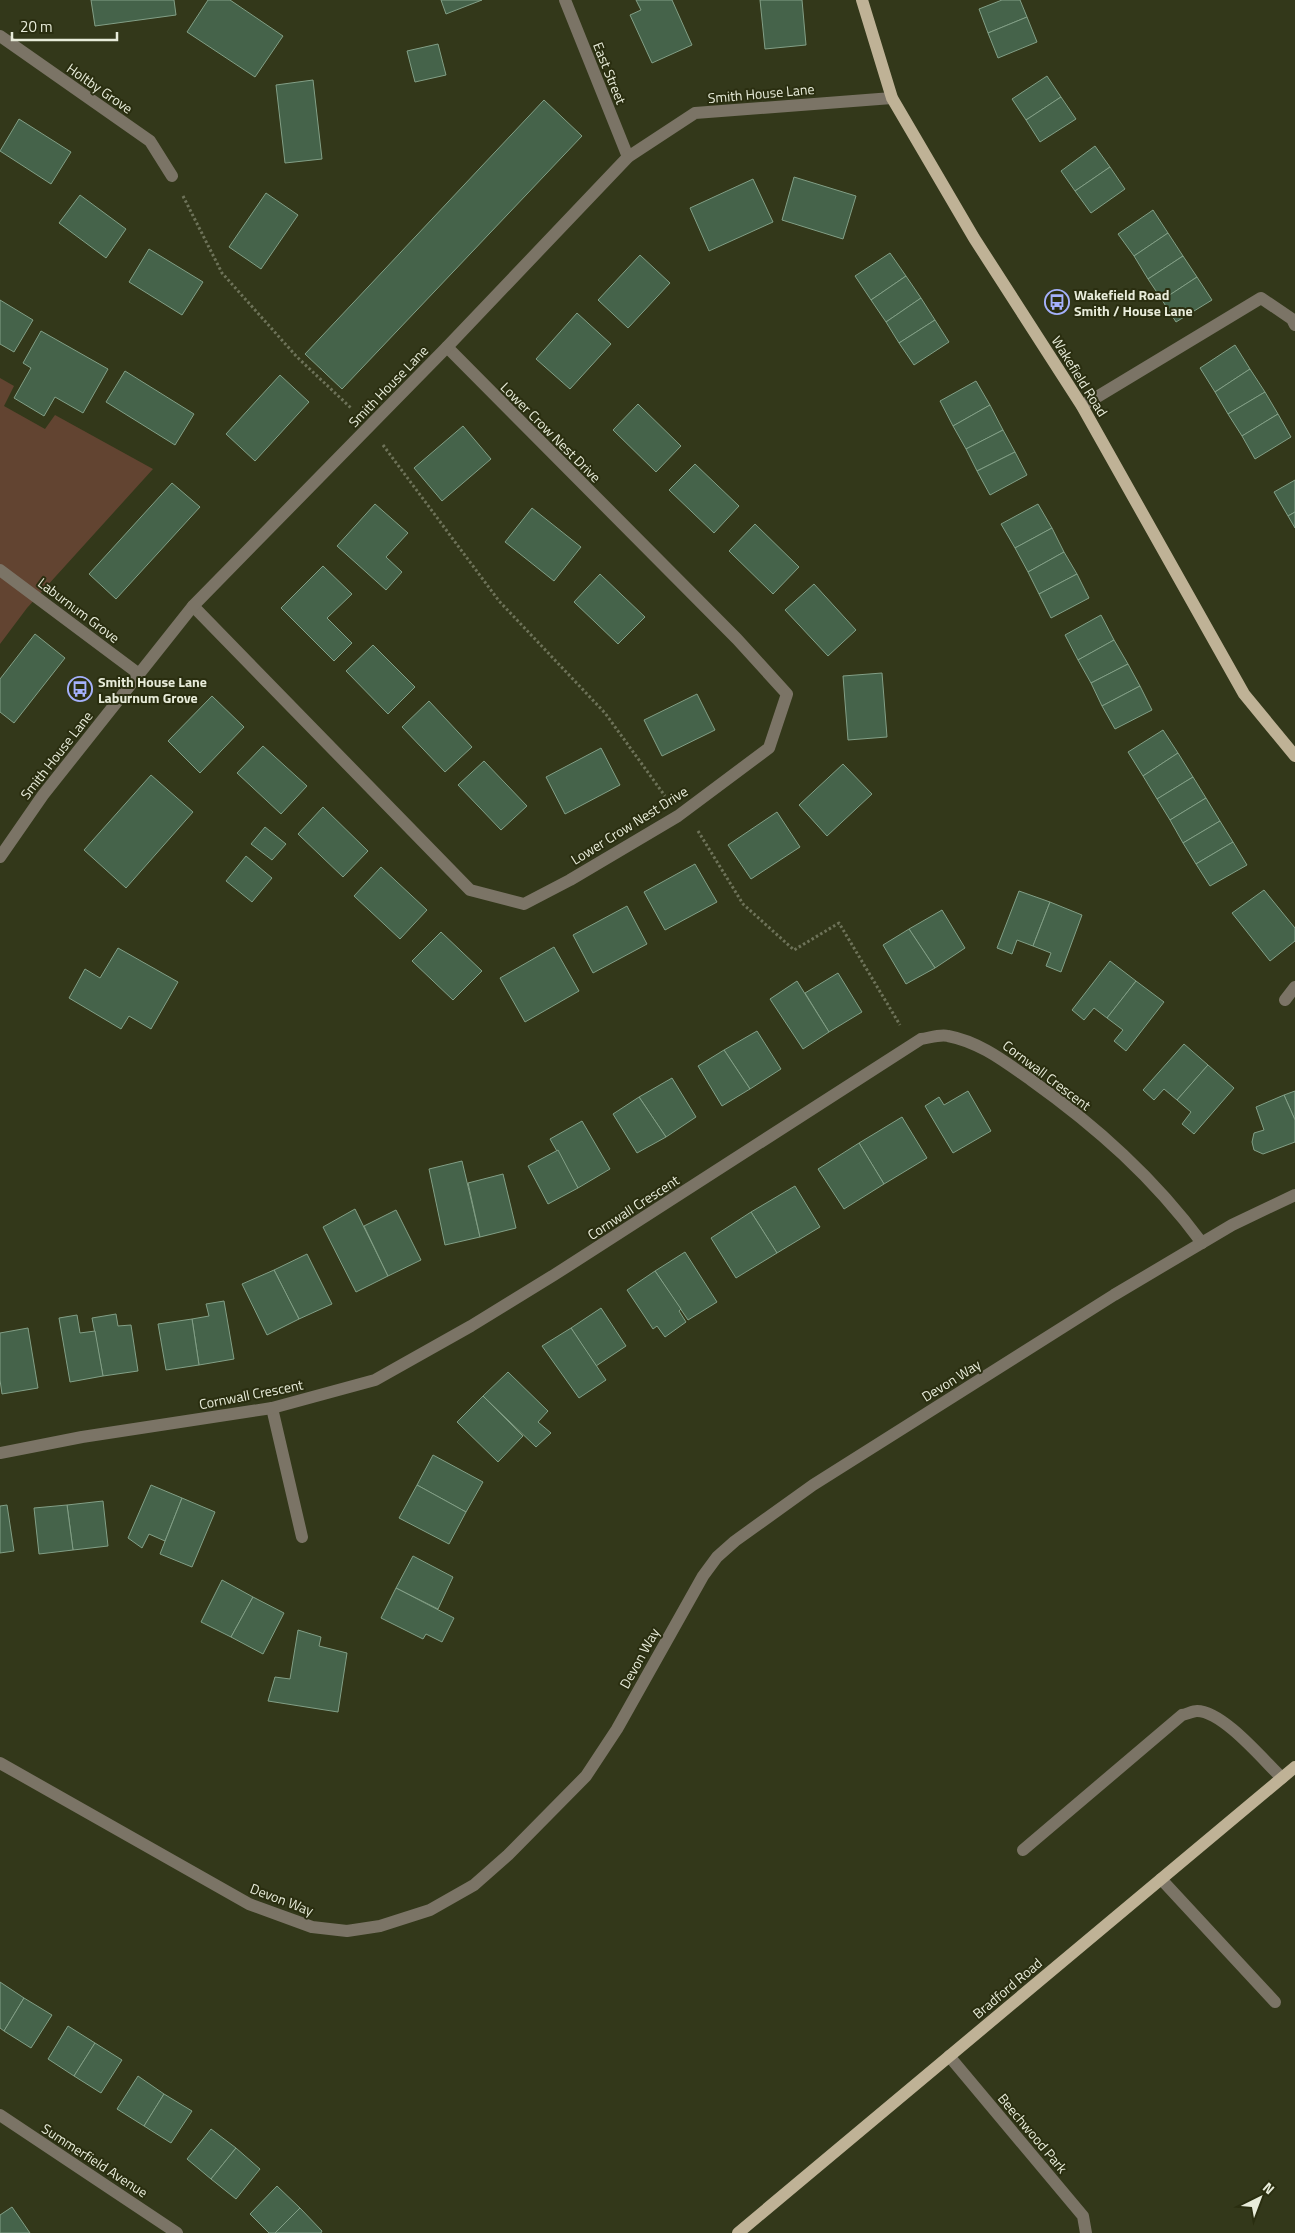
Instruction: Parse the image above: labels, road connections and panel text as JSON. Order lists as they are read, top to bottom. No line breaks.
{"streets":{"main road":["Wakefield Road","Bradford Road"],"street":["East Street","Holtby Grove","Smith House Lane","Lower Crow Nest Drive","Laburnum Grove","Cornwall Crescent","Devon Way","Beechwood Park","Summerfield Avenue"]},"crossings":[["East Street","Smith House Lane"],["Smith House Lane","Wakefield Road"],["Smith House Lane","Lower Crow Nest Drive"],["Smith House Lane","Laburnum Grove"],["Cornwall Crescent","Devon Way"],["Bradford Road","Beechwood Park"]],"places":{"bus stop":["Wakefield Road Smith / House Lane","Smith House Lane Laburnum Grove"]},"scale_bar":"20 m","north":"top right"}
